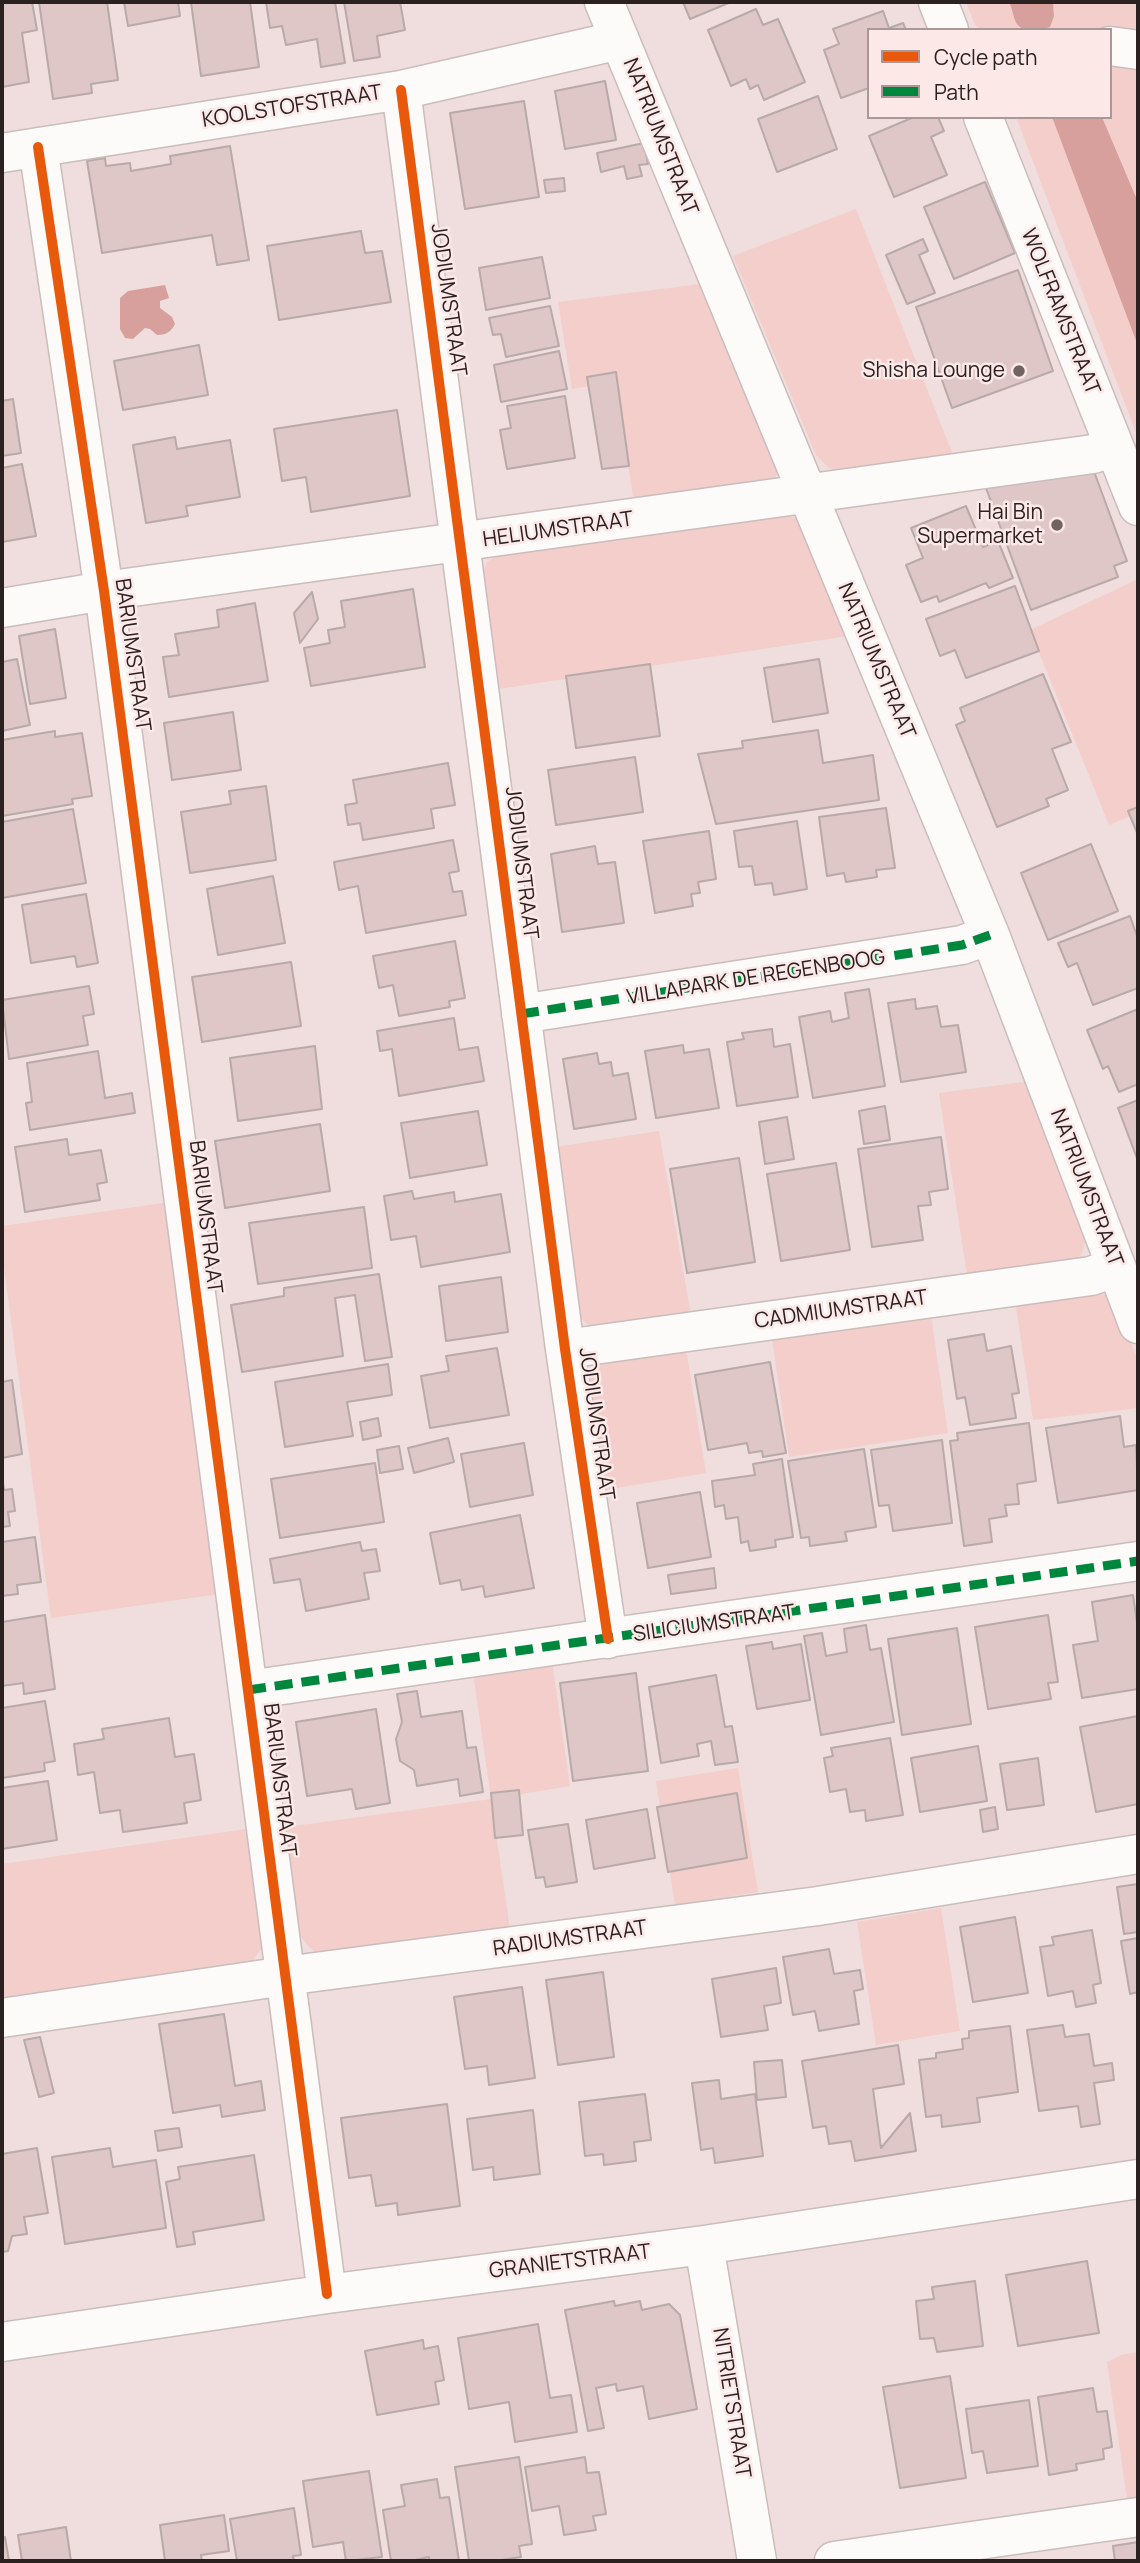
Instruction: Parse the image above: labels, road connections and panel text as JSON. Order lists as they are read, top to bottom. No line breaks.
{"streets":{"street":["KOOLSTOFSTRAAT","NATRIUMSTRAAT","JODIUMSTRAAT","WOLFRAMSTRAAT","HELIUMSTRAAT","BARIUMSTRAAT","VILLAPARK DE REGENBOOG","CADMIUMSTRAAT","SILICIUMSTRAAT","RADIUMSTRAAT","GRANIETSTRAAT","NITRIETSTRAAT"]},"crossings":[["KOOLSTOFSTRAAT","NATRIUMSTRAAT"],["KOOLSTOFSTRAAT","JODIUMSTRAAT"],["KOOLSTOFSTRAAT","BARIUMSTRAAT"],["NATRIUMSTRAAT","HELIUMSTRAAT"],["NATRIUMSTRAAT","VILLAPARK DE REGENBOOG"],["NATRIUMSTRAAT","CADMIUMSTRAAT"],["JODIUMSTRAAT","HELIUMSTRAAT"],["JODIUMSTRAAT","VILLAPARK DE REGENBOOG"],["JODIUMSTRAAT","CADMIUMSTRAAT"],["JODIUMSTRAAT","SILICIUMSTRAAT"],["WOLFRAMSTRAAT","HELIUMSTRAAT"],["HELIUMSTRAAT","BARIUMSTRAAT"],["BARIUMSTRAAT","SILICIUMSTRAAT"],["BARIUMSTRAAT","RADIUMSTRAAT"],["BARIUMSTRAAT","GRANIETSTRAAT"],["GRANIETSTRAAT","NITRIETSTRAAT"]],"places":["Shisha Lounge","Hai Bin Supermarket"],"legend":["Cycle path","Path"]}
